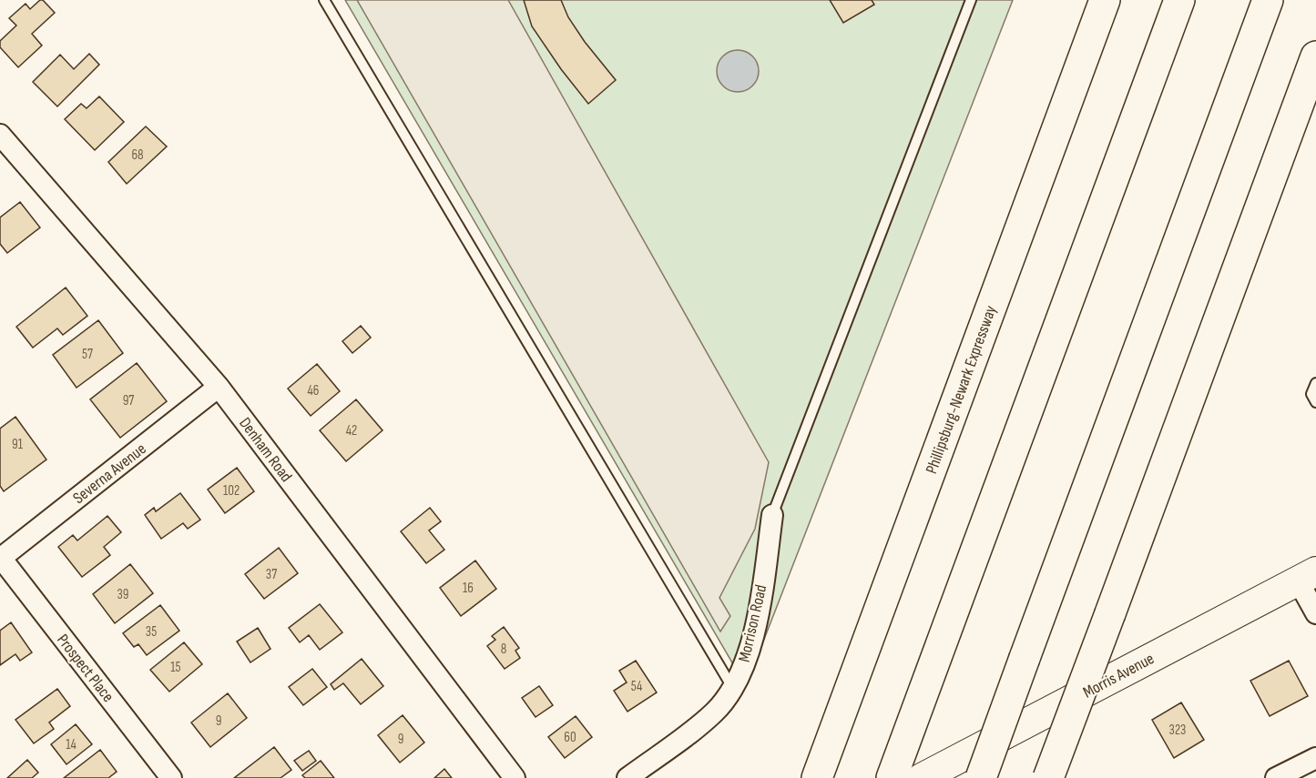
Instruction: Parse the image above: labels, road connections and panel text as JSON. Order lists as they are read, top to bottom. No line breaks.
{"streets":{"highway":["Phillipsburg-Newark Expressway"],"main road":["Morris Avenue"],"street":["Denham Road","Severna Avenue","Morrison Road","Prospect Place"]},"crossings":[["Denham Road","Severna Avenue"],["Severna Avenue","Prospect Place"]],"house_numbers":["68","57","46","97","42","91","102","37","16","39","35","8","15","54","9","323","60","9","14"]}
